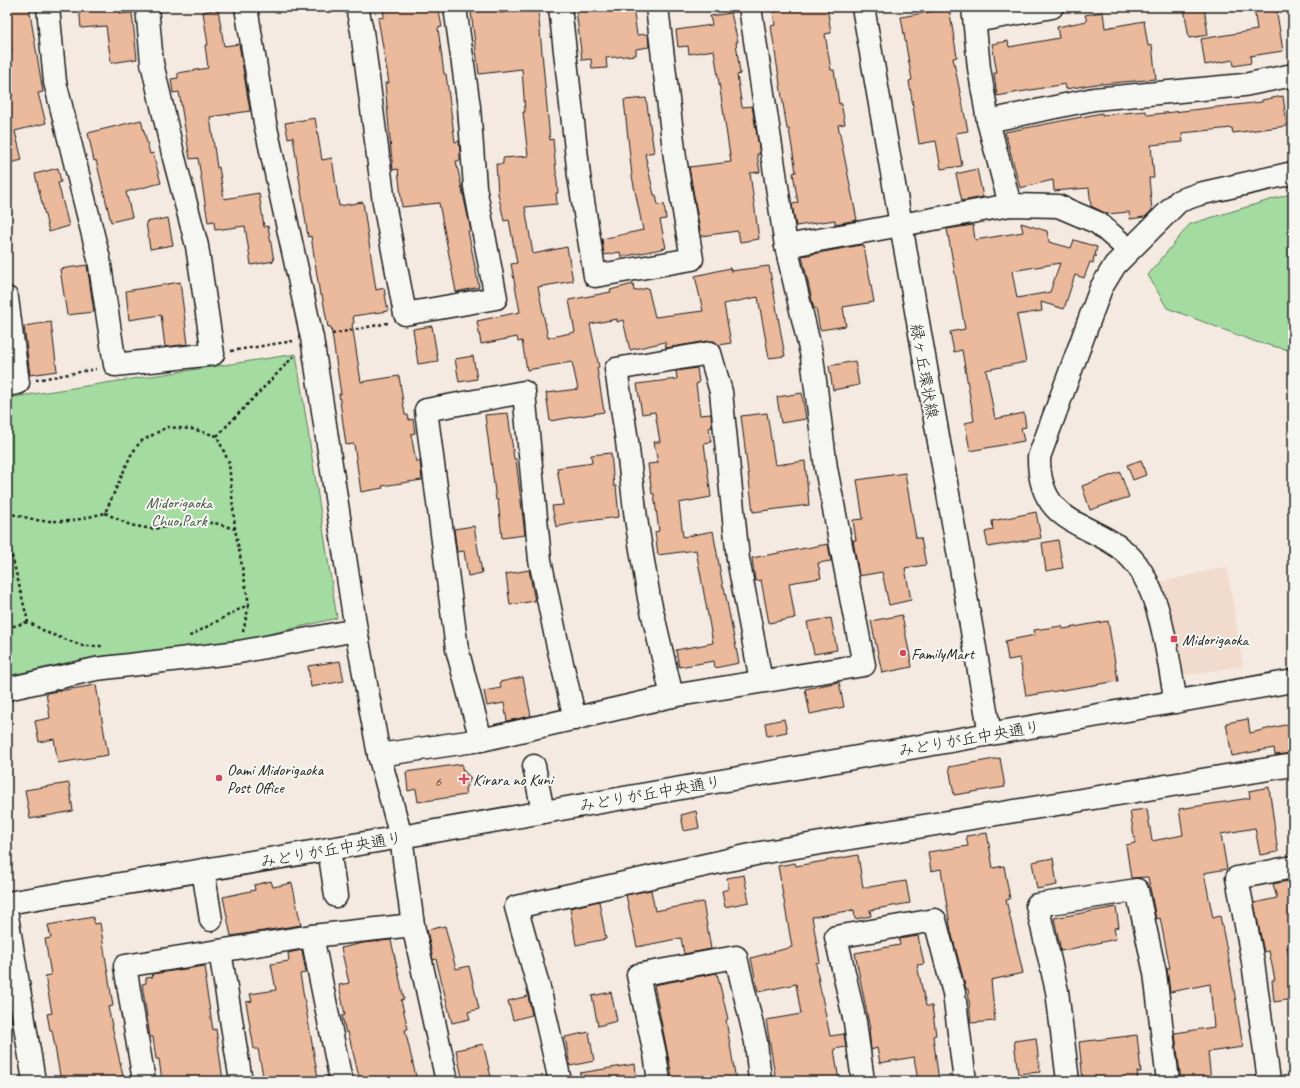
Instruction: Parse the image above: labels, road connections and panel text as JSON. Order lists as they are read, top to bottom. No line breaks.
{"streets":{"street":["緑ヶ丘環状線","みどりが丘中央通り"]},"crossings":[["緑ヶ丘環状線","みどりが丘中央通り"]],"parks":["Midorigaoka Chuo Park"],"places":{"transit":["Midorigaoka"],"other":["FamilyMart","Oami Midorigaoka Post Office"],"health":["Kirara no Kuni"]},"house_numbers":["6"]}
